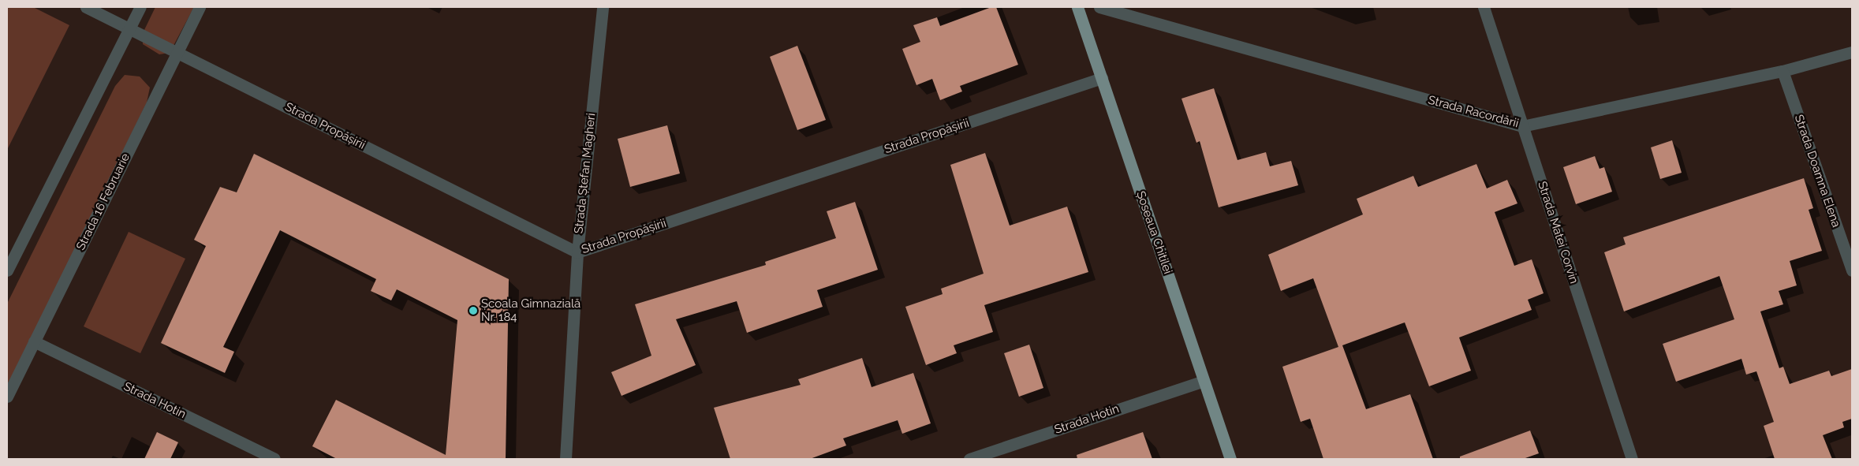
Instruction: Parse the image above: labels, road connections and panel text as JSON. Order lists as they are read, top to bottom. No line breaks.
{"streets":{"main road":["Șoseaua Chitilei"],"street":["Strada Racordării","Strada Propășirii","Strada Doamna Elena","Strada Ștefan Magheri","Strada 16 Februarie","Strada Matei Corvin","Strada Hotin"]},"crossings":[["Strada Racordării","Strada Doamna Elena"],["Strada Racordării","Strada Matei Corvin"],["Strada Propășirii","Strada Ștefan Magheri"],["Strada Propășirii","Strada 16 Februarie"],["Strada Propășirii","Șoseaua Chitilei"],["Strada 16 Februarie","Strada Hotin"],["Șoseaua Chitilei","Strada Hotin"]],"places":["Școala Gimnazială Nr. 184"]}
